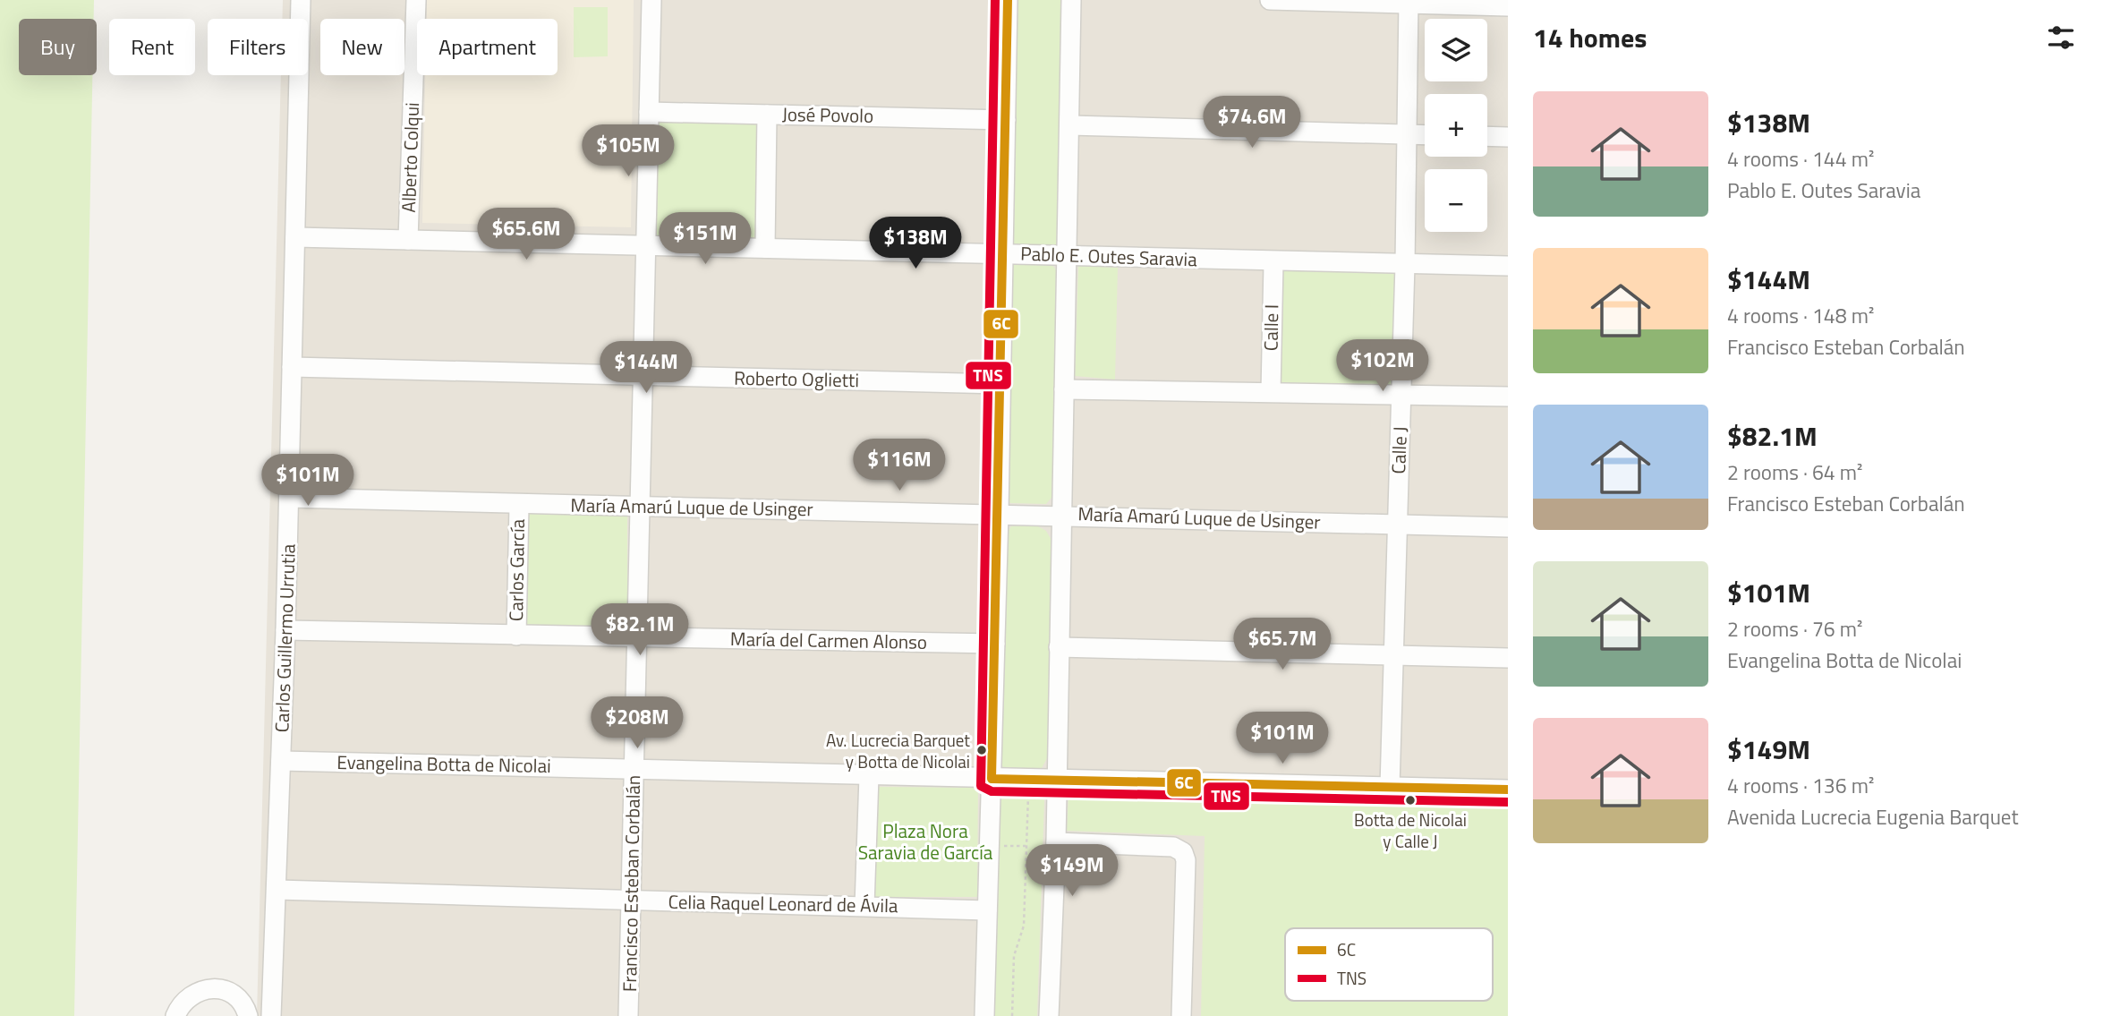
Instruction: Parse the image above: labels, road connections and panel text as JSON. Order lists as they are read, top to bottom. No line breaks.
{"streets":{"street":["José Povolo","Alberto Colqui","Pablo E. Outes Saravia","Calle I","Roberto Oglietti","Calle J","María Amarú Luque de Usinger","Carlos García","Carlos Guillermo Urrutia","María del Carmen Alonso","Evangelina Botta de Nicolai","Francisco Esteban Corbalán","Celia Raquel Leonard de Ávila"]},"crossings":[["José Povolo","Francisco Esteban Corbalán"],["Alberto Colqui","Pablo E. Outes Saravia"],["Pablo E. Outes Saravia","Calle I"],["Pablo E. Outes Saravia","Calle J"],["Pablo E. Outes Saravia","Carlos Guillermo Urrutia"],["Pablo E. Outes Saravia","Francisco Esteban Corbalán"],["Roberto Oglietti","Carlos Guillermo Urrutia"],["Roberto Oglietti","Francisco Esteban Corbalán"],["Calle J","María Amarú Luque de Usinger"],["Calle J","Evangelina Botta de Nicolai"],["María Amarú Luque de Usinger","Carlos García"],["María Amarú Luque de Usinger","Carlos Guillermo Urrutia"],["María Amarú Luque de Usinger","Francisco Esteban Corbalán"],["Carlos García","María del Carmen Alonso"],["Carlos Guillermo Urrutia","María del Carmen Alonso"],["Carlos Guillermo Urrutia","Evangelina Botta de Nicolai"],["Carlos Guillermo Urrutia","Celia Raquel Leonard de Ávila"],["María del Carmen Alonso","Francisco Esteban Corbalán"],["Evangelina Botta de Nicolai","Francisco Esteban Corbalán"],["Francisco Esteban Corbalán","Celia Raquel Leonard de Ávila"]],"parks":["Plaza Nora Saravia de García"],"places":["Av. Lucrecia Barquet y Botta de Nicolai","Botta de Nicolai y Calle J"],"lines":["transit line 6C","transit line TNS"],"legend":["6C","TNS"],"page":{"heading":"14 homes","map_buttons":["+","−"],"chip":["Buy","Rent","Filters","New","Apartment"],"list":[{"name":"$138M","note":"4 rooms · 144 m² · Pablo E. Outes Saravia"},{"name":"$144M","note":"4 rooms · 148 m² · Francisco Esteban Corbalán"},{"name":"$82.1M","note":"2 rooms · 64 m² · Francisco Esteban Corbalán"},{"name":"$101M","note":"2 rooms · 76 m² · Evangelina Botta de Nicolai"},{"name":"$149M","note":"4 rooms · 136 m² · Avenida Lucrecia Eugenia Barquet"}],"price":["$74.6M","$105M","$65.6M","$151M","$138M","$102M","$144M","$116M","$101M","$82.1M","$65.7M","$208M","$101M","$149M"]}}
